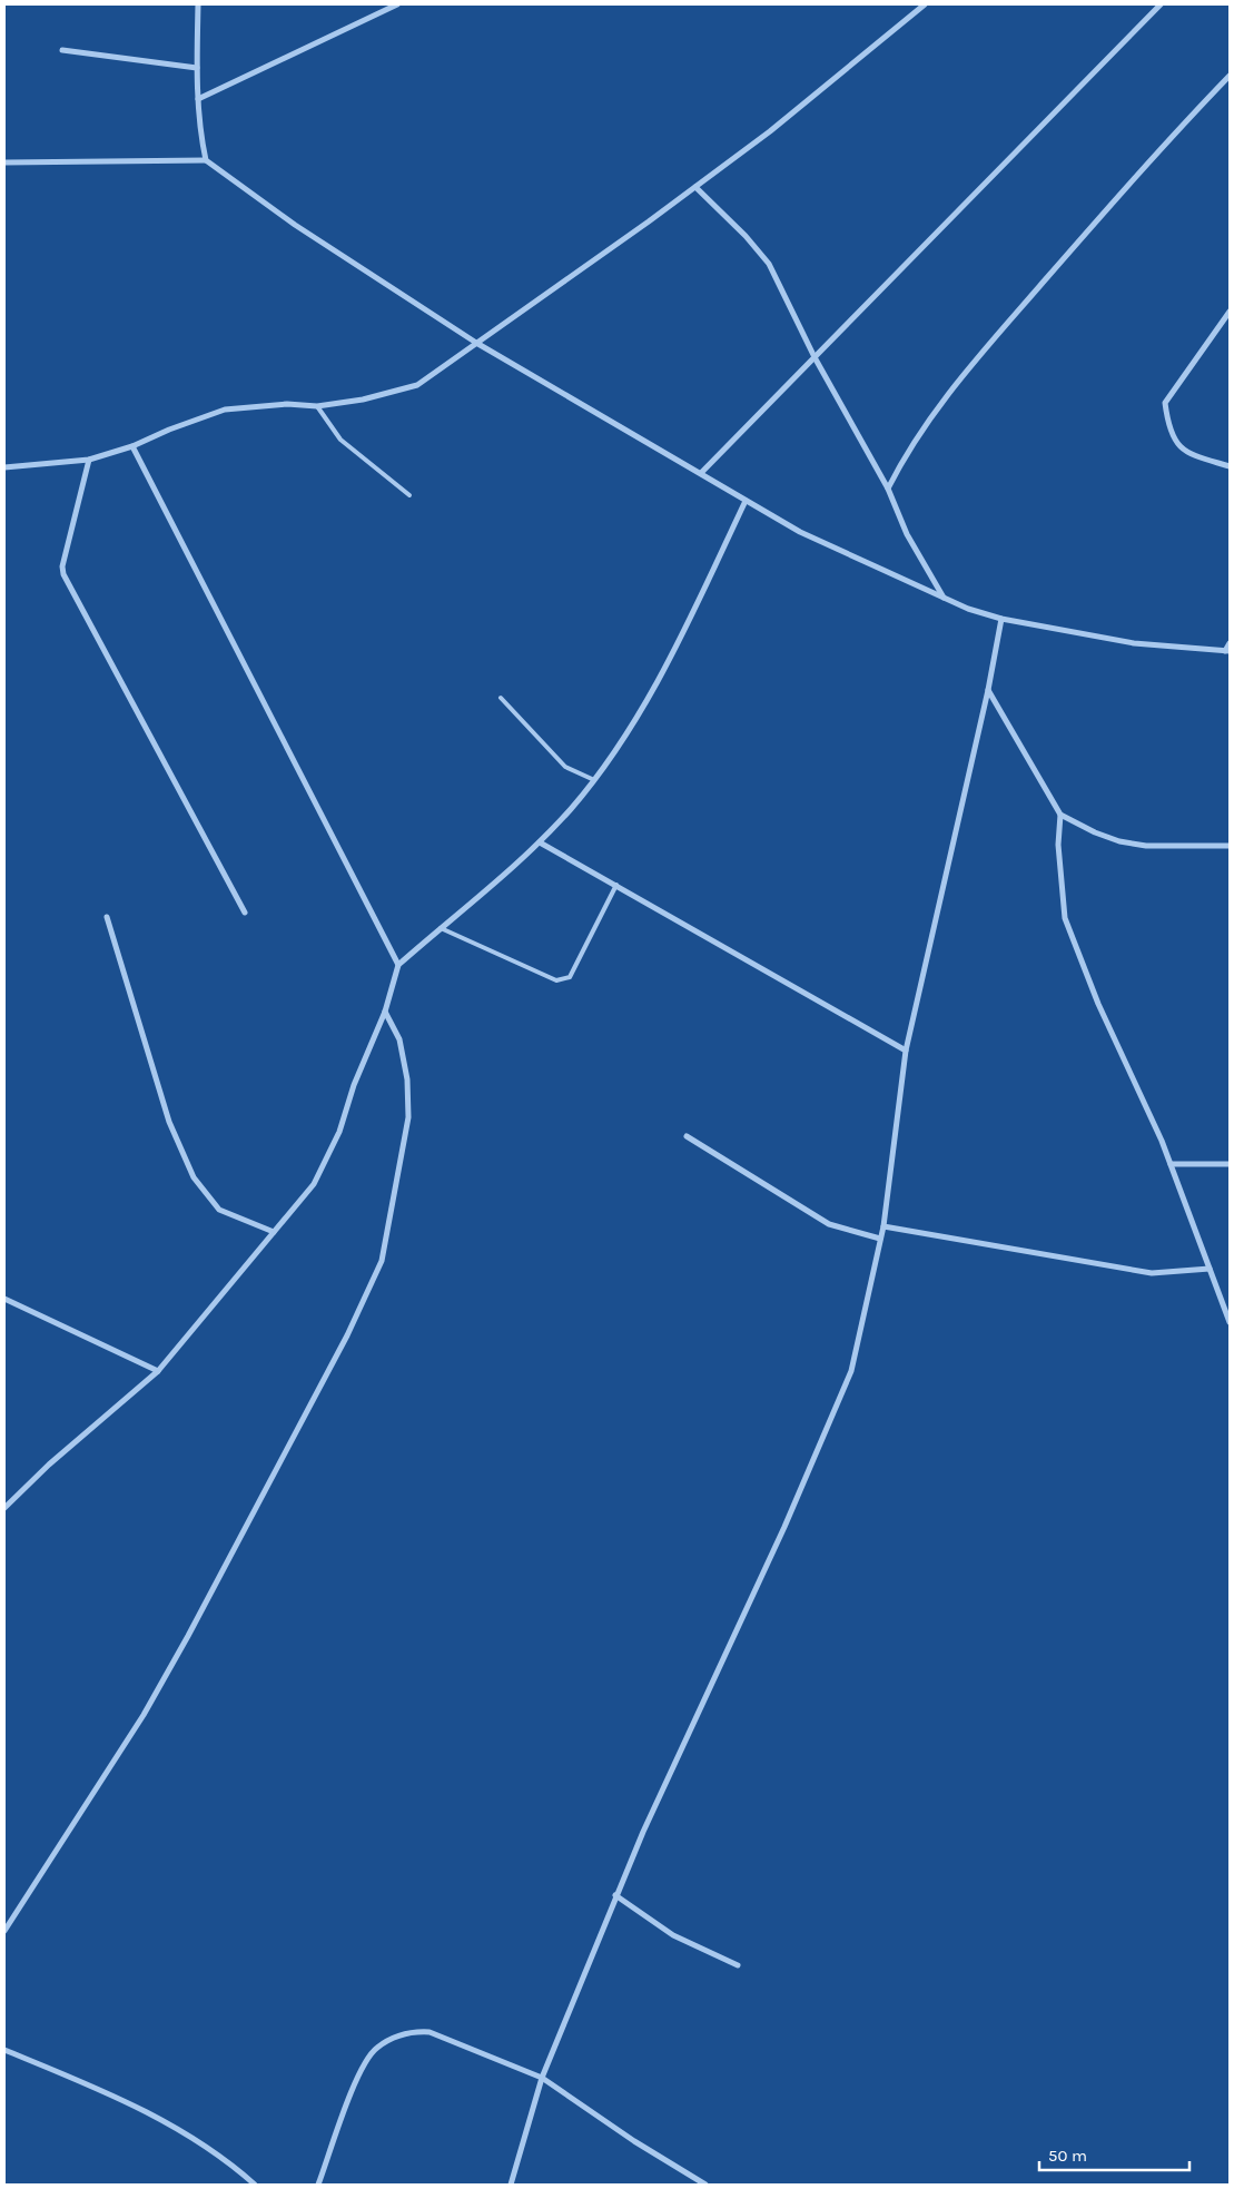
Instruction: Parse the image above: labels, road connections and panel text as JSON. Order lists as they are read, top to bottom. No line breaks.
{"scale_bar":"50 m"}
